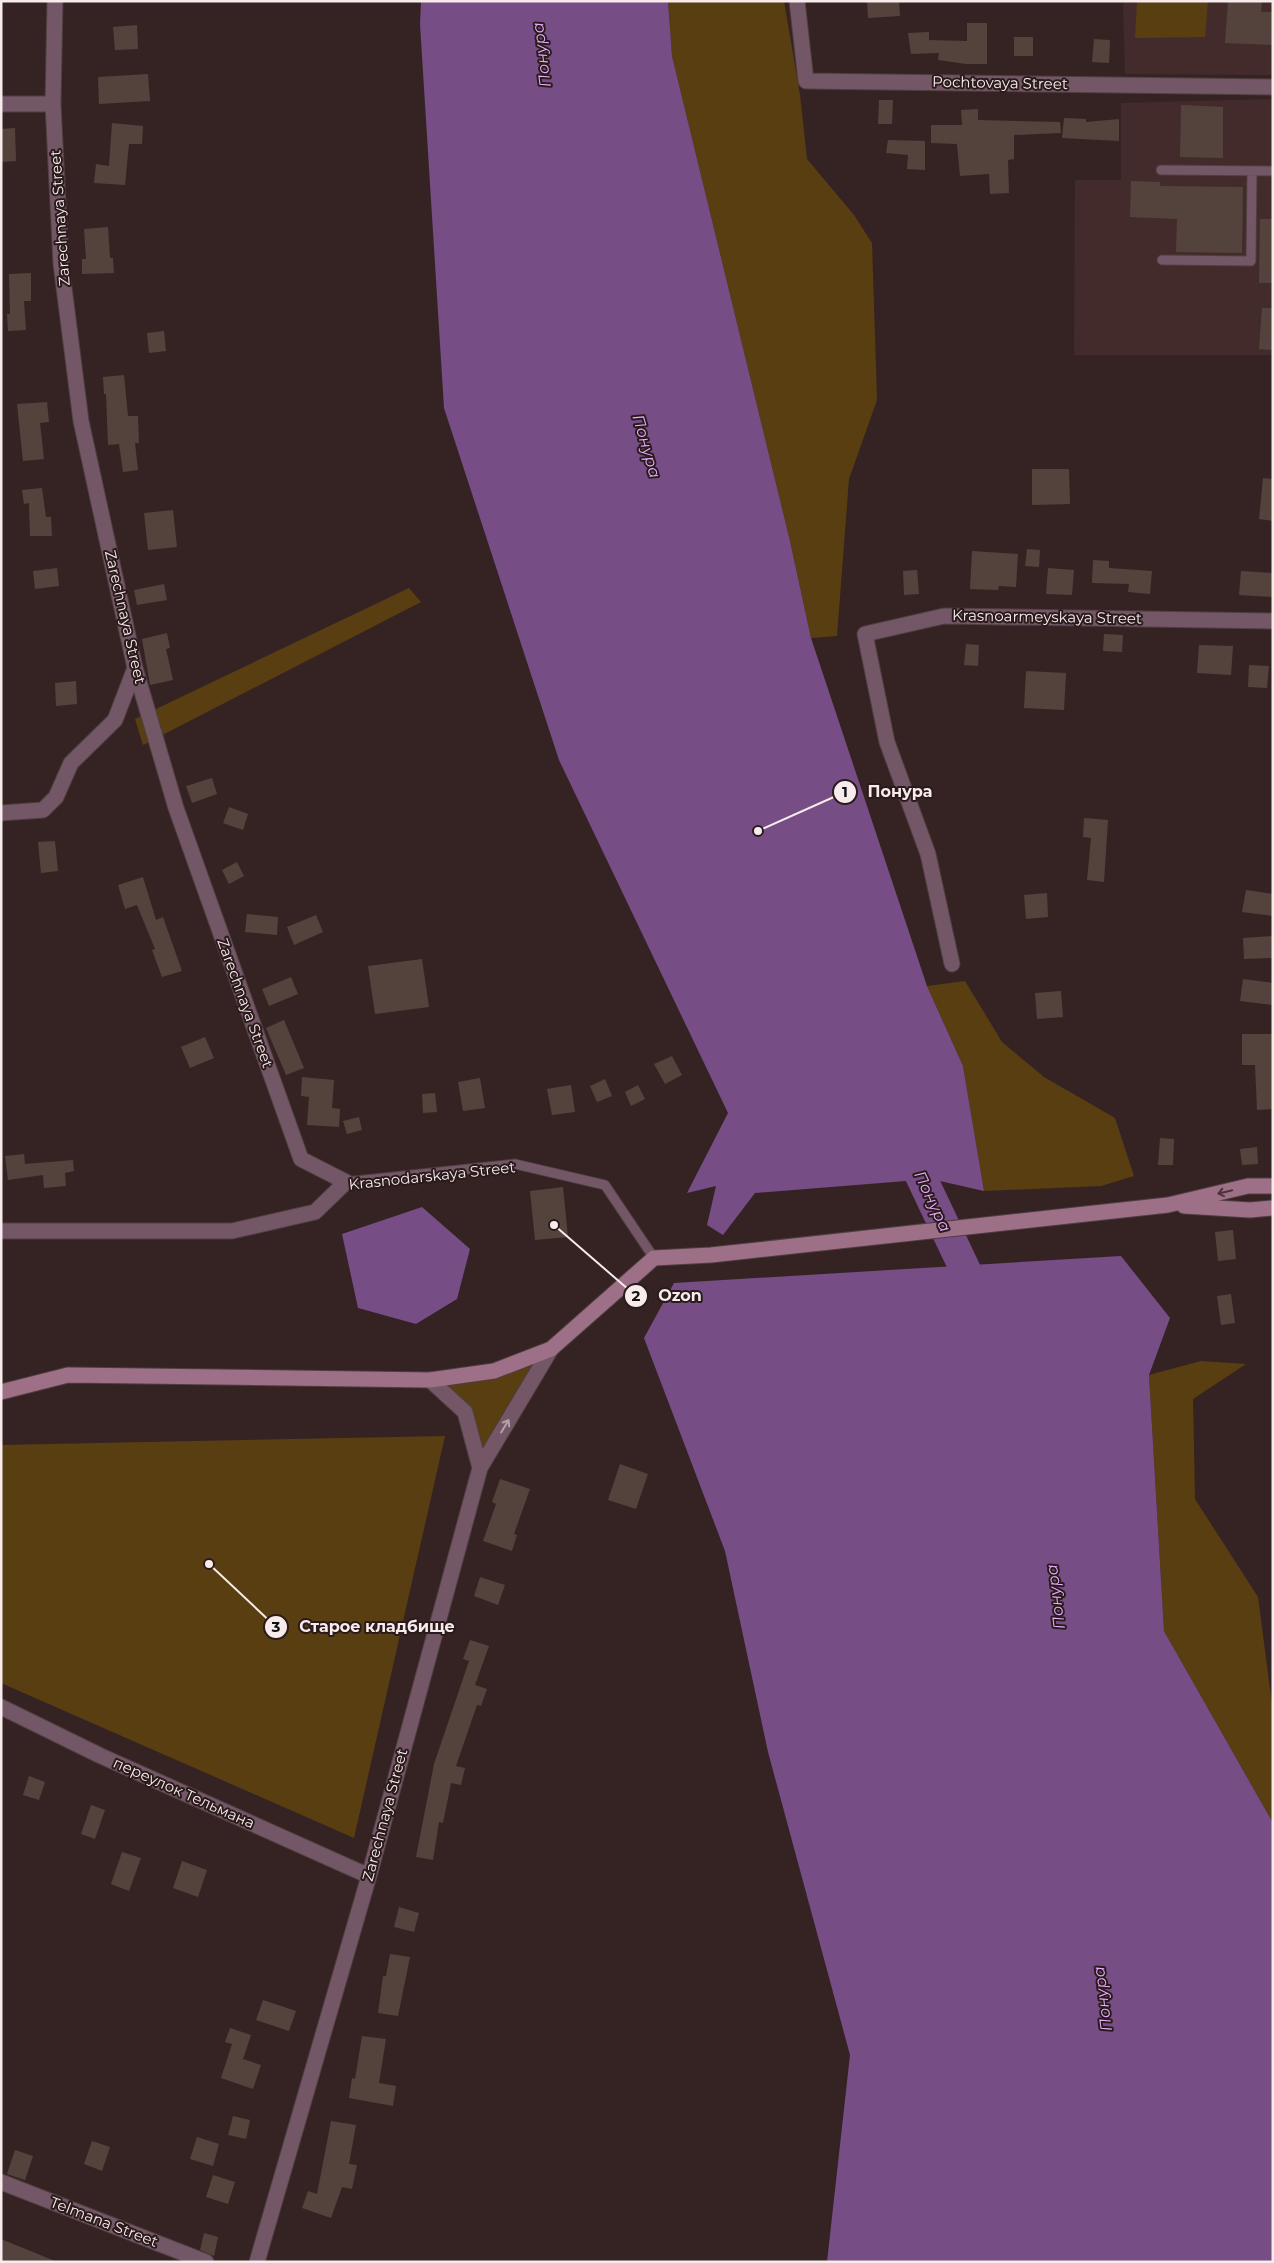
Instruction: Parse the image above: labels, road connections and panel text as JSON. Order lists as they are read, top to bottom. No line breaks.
{"streets":{"street":["Pochtovaya Street","Zarechnaya Street","Krasnoarmeyskaya Street","Krasnodarskaya Street","переулок Тельмана","Telmana Street"]},"crossings":[["Zarechnaya Street","Krasnodarskaya Street"],["Zarechnaya Street","переулок Тельмана"]],"water":["Понура"],"places":["Понура","Ozon","Старое кладбище"]}
